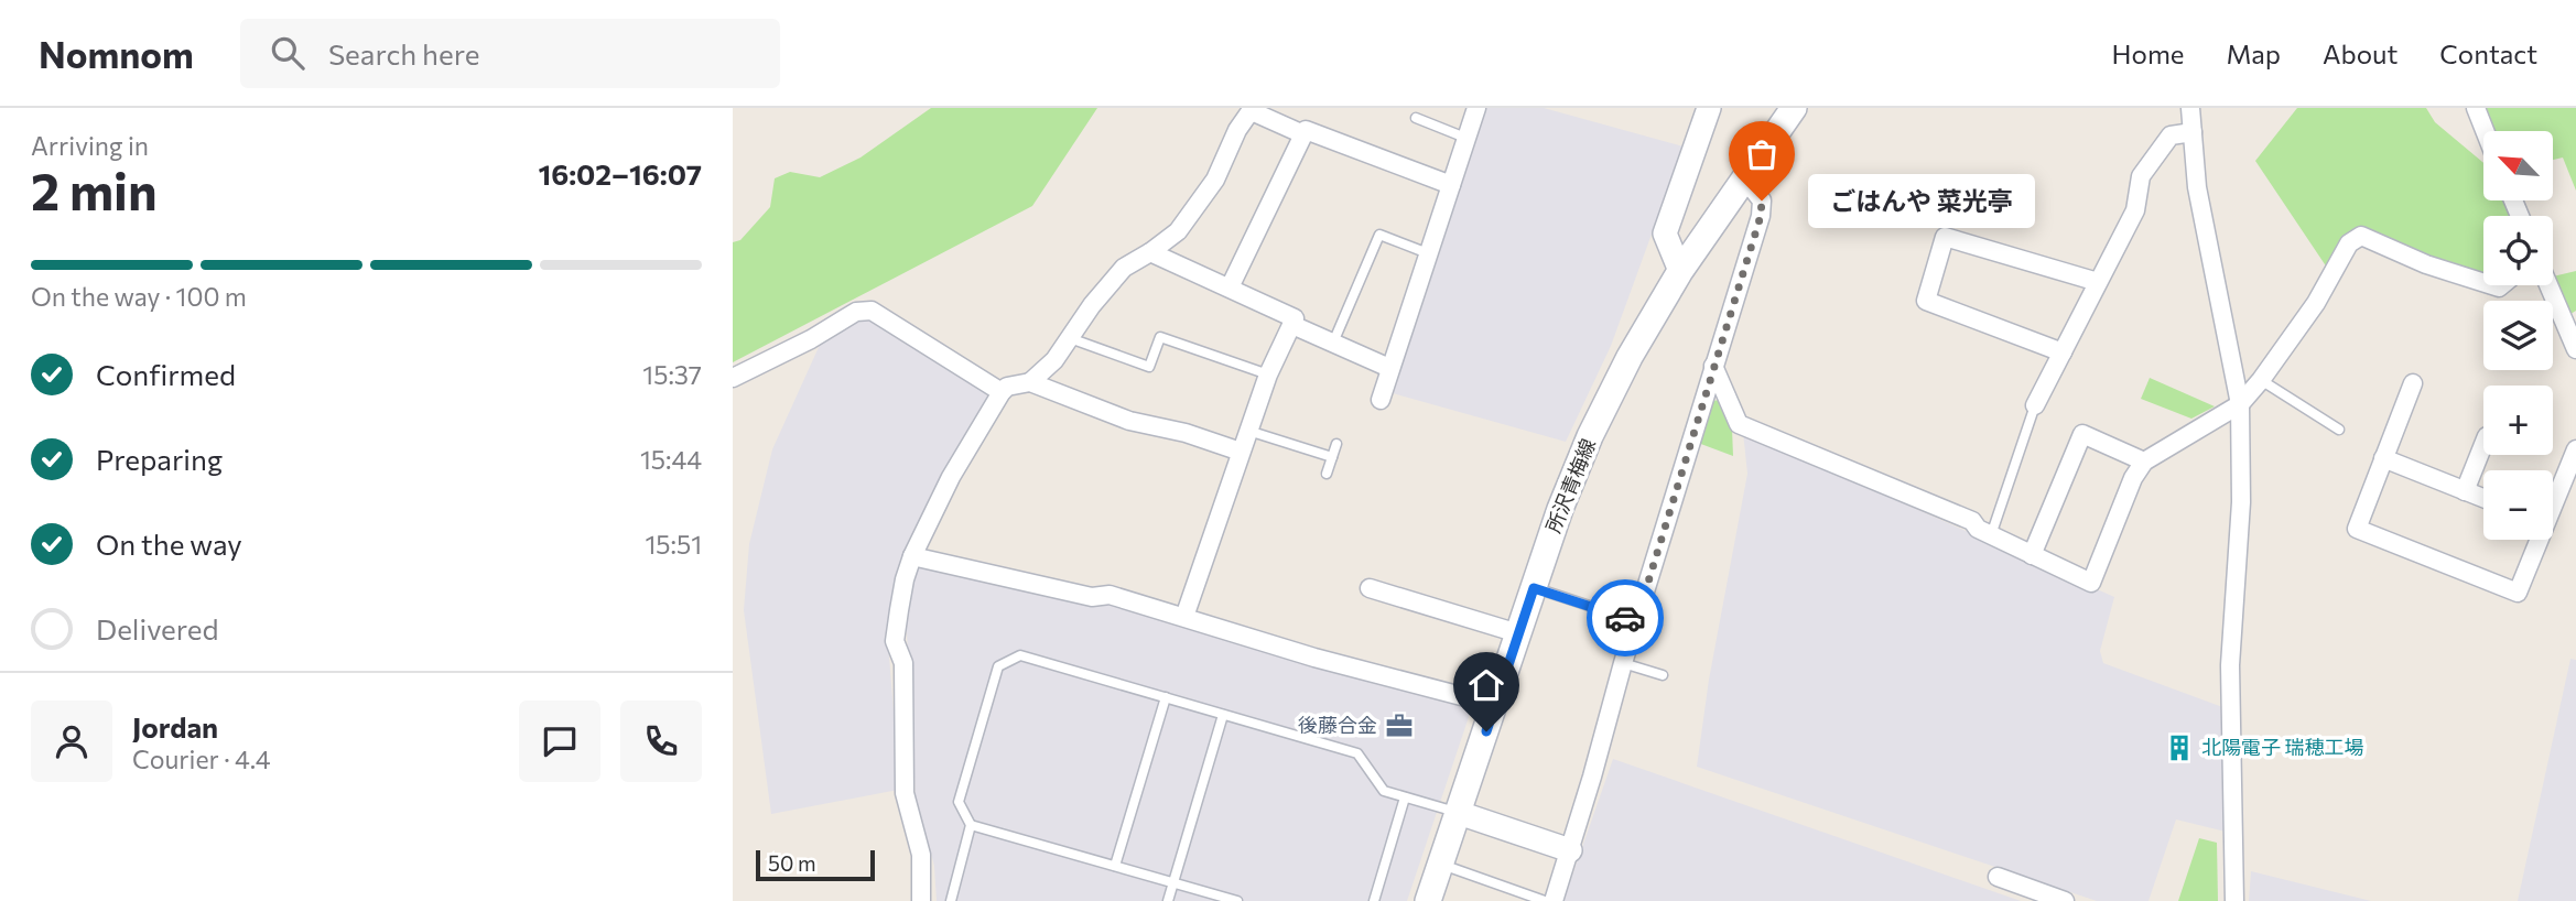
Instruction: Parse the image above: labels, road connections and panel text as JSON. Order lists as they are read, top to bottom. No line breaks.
{"streets":{"main road":["所沢青梅線"]},"places":{"other":["ごはんや 菜光亭"],"office":["後藤合金"],"building":["北陽電子 瑞穂工場"]},"scale_bar":"50 m","north":"top left","page":{"header":"Nomnom","search":"Search here","nav":["Home","Map","About","Contact"],"heading":["2 min","Arriving in","16:02–16:07"],"panel":["Jordan","Courier · 4.4"],"map_buttons":["+","−"],"bubble":"ごはんや 菜光亭","bar":"On the way · 100 m","list":[["Confirmed","15:37"],["Preparing","15:44"],["On the way","15:51"],"Delivered"],"scale":"50 m"}}
